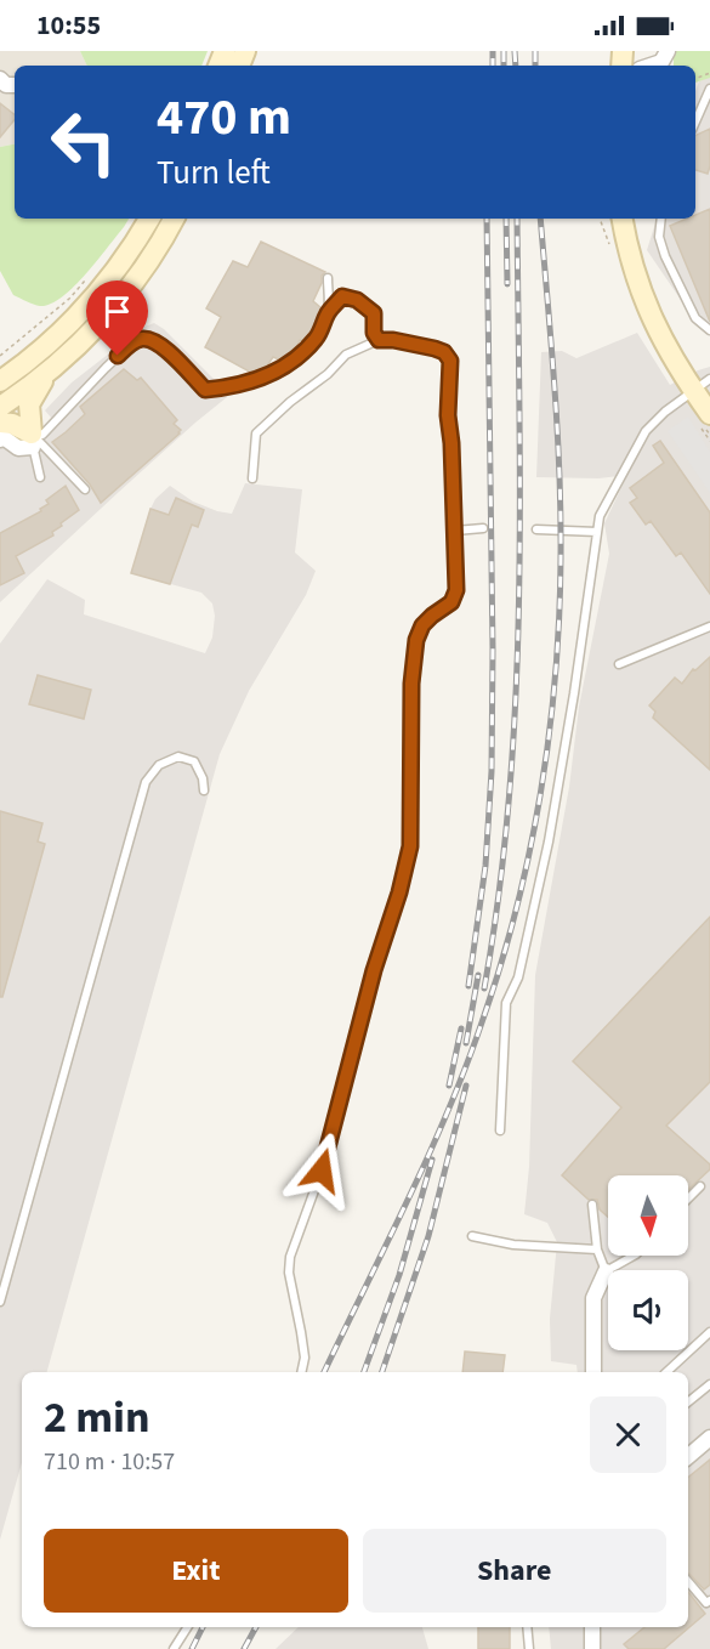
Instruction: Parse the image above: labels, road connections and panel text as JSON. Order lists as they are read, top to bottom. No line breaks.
{"north":"bottom","page":{"status":"10:55","turn":["470 m","Turn left"],"heading":["2 min","710 m · 10:57"],"buttons":["Exit","Share"]}}
